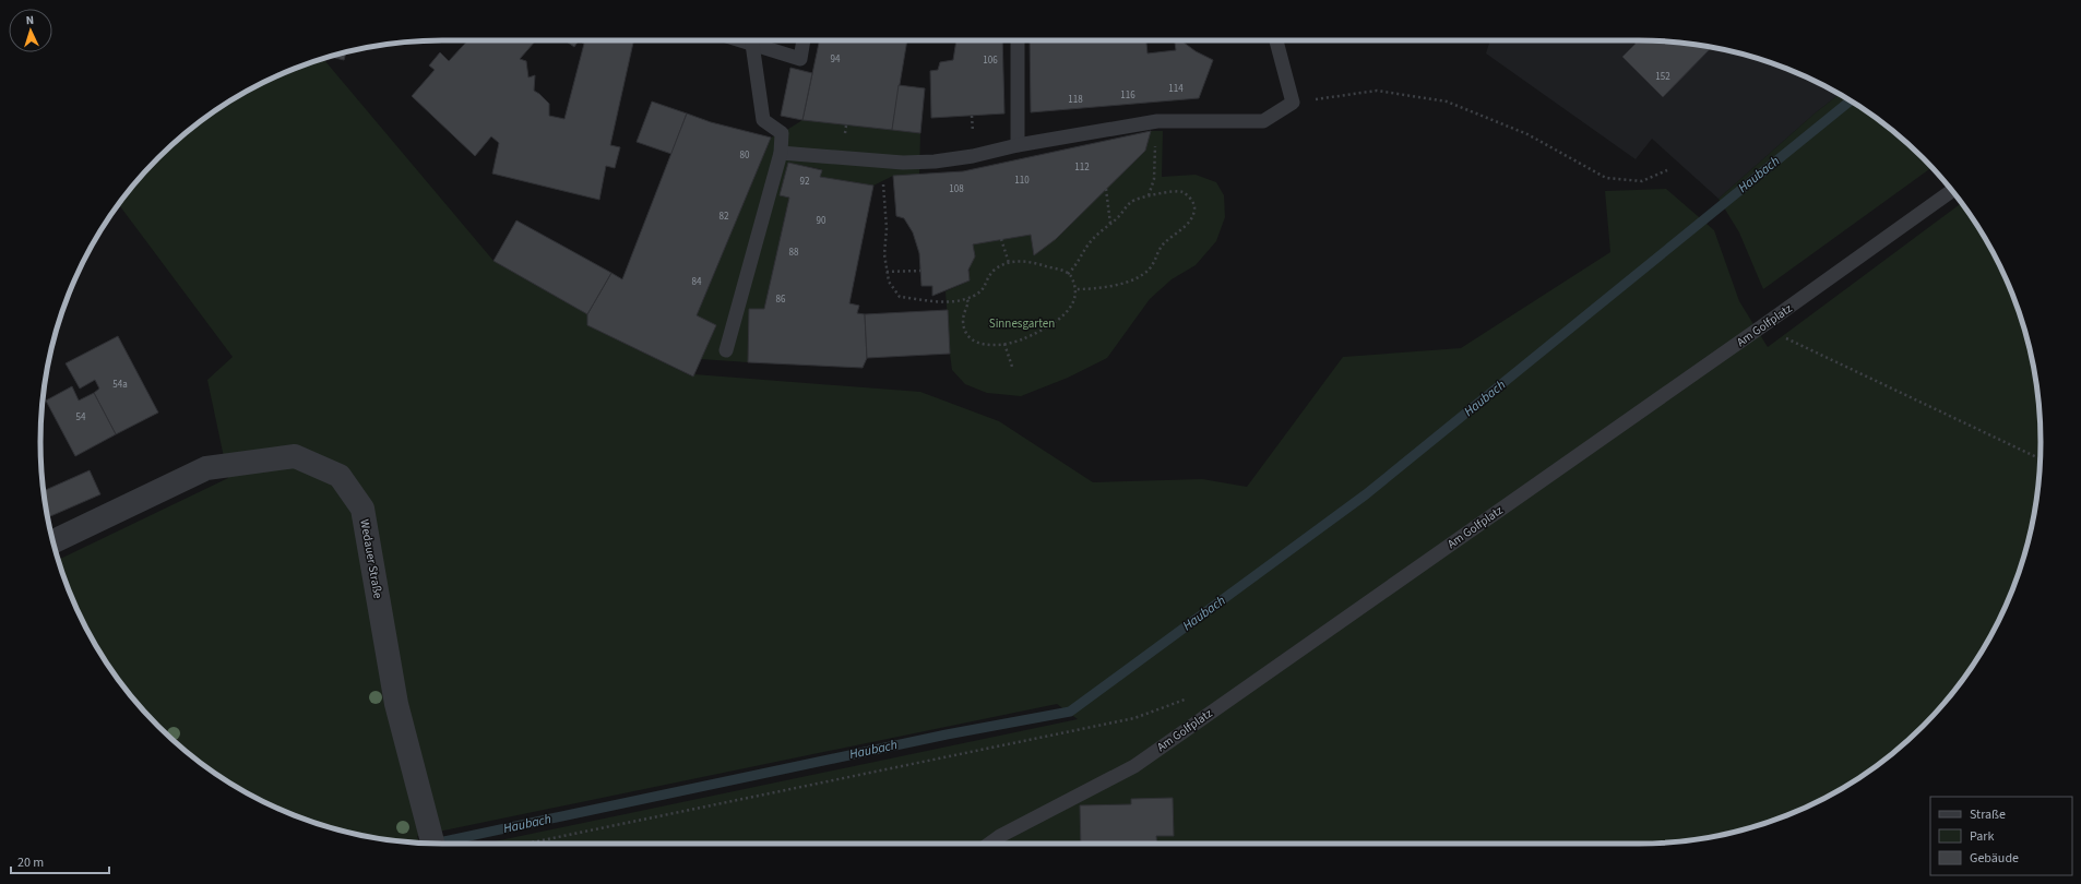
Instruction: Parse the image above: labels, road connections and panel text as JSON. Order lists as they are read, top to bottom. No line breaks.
{"streets":{"street":["Wedauer Straße"],"lane":["Am Golfplatz"]},"water":["Haubach"],"parks":["Sinnesgarten"],"house_numbers":["94","106","152","114","116","118","80","112","110","92","108","82","90","88","84","86","54a","54"],"legend":["Straße","Park","Gebäude"],"scale_bar":"20 m","north":"top"}
